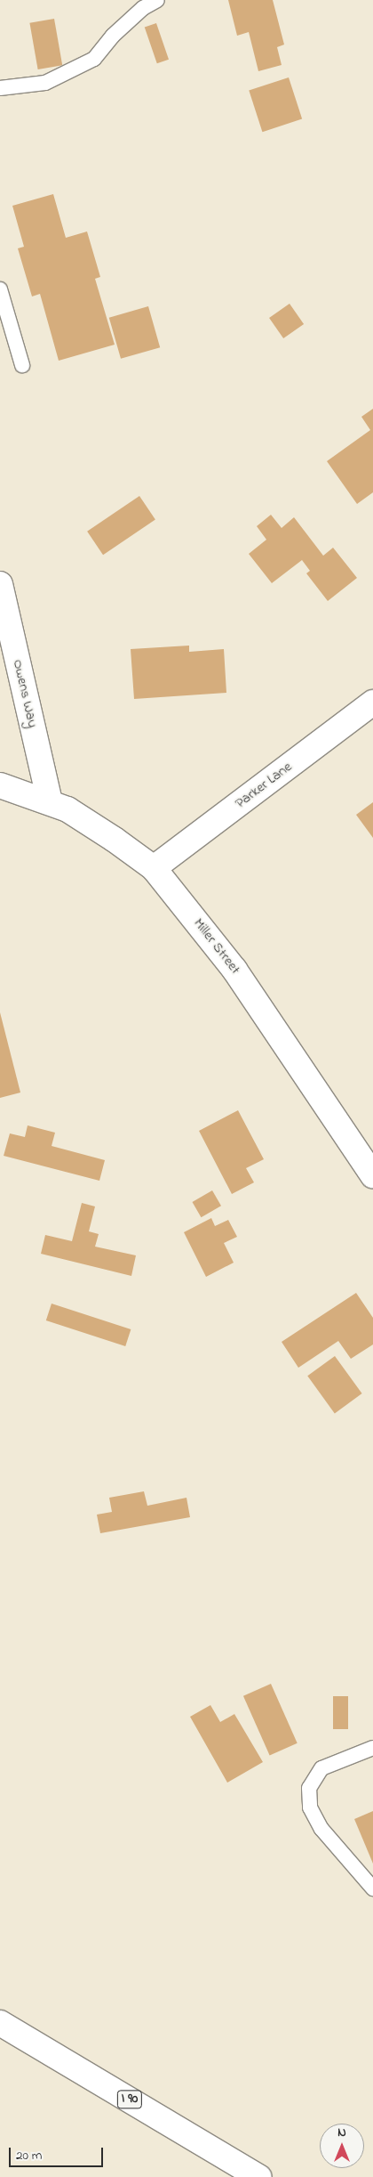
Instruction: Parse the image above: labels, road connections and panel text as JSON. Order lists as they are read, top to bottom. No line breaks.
{"streets":{"main road":["Owens Way","Parker Lane","Miller Street","I 90"]},"crossings":[["Owens Way","Miller Street"],["Parker Lane","Miller Street"]],"scale_bar":"20 m","north":"top"}
